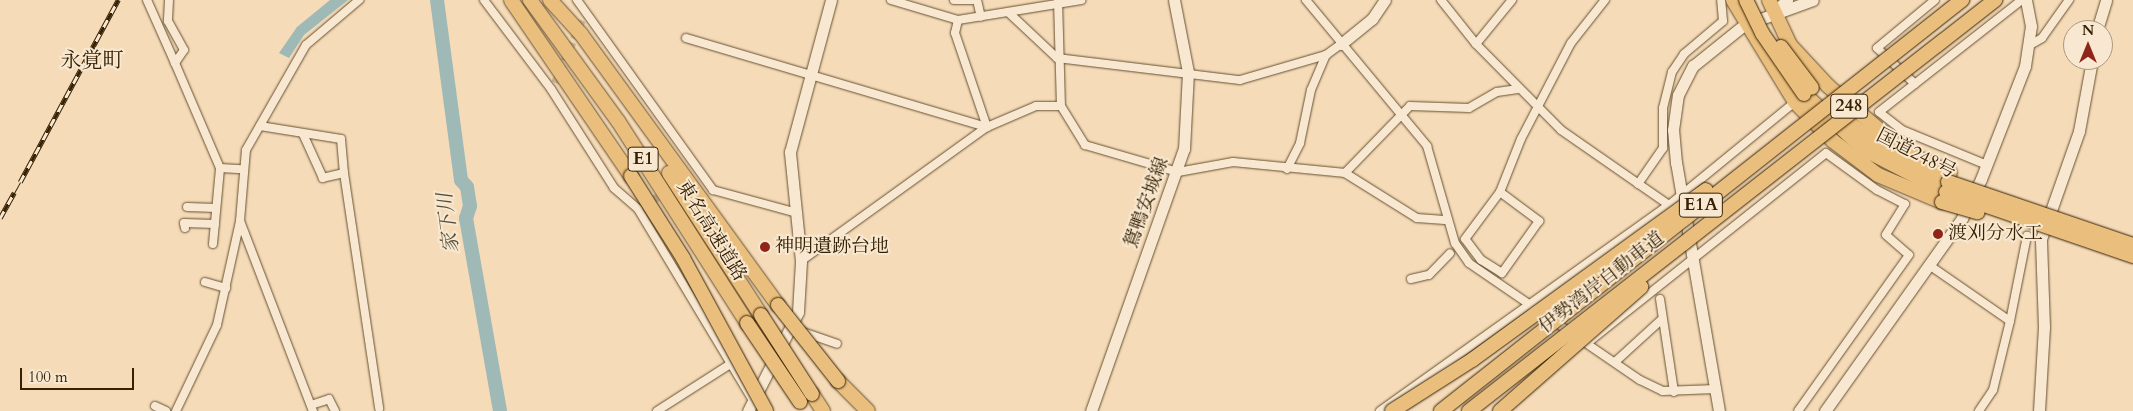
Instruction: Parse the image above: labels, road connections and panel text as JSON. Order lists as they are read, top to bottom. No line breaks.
{"streets":{"highway":["248","国道248号","E1","E1A","東名高速道路","伊勢湾岸自動車道"],"street":["鴛鴨安城線"]},"crossings":[["248","国道248号"]],"districts":["永覚町"],"water":["家下川"],"places":["渡刈分水工","神明遺跡台地"],"scale_bar":"100 m","north":"top"}
